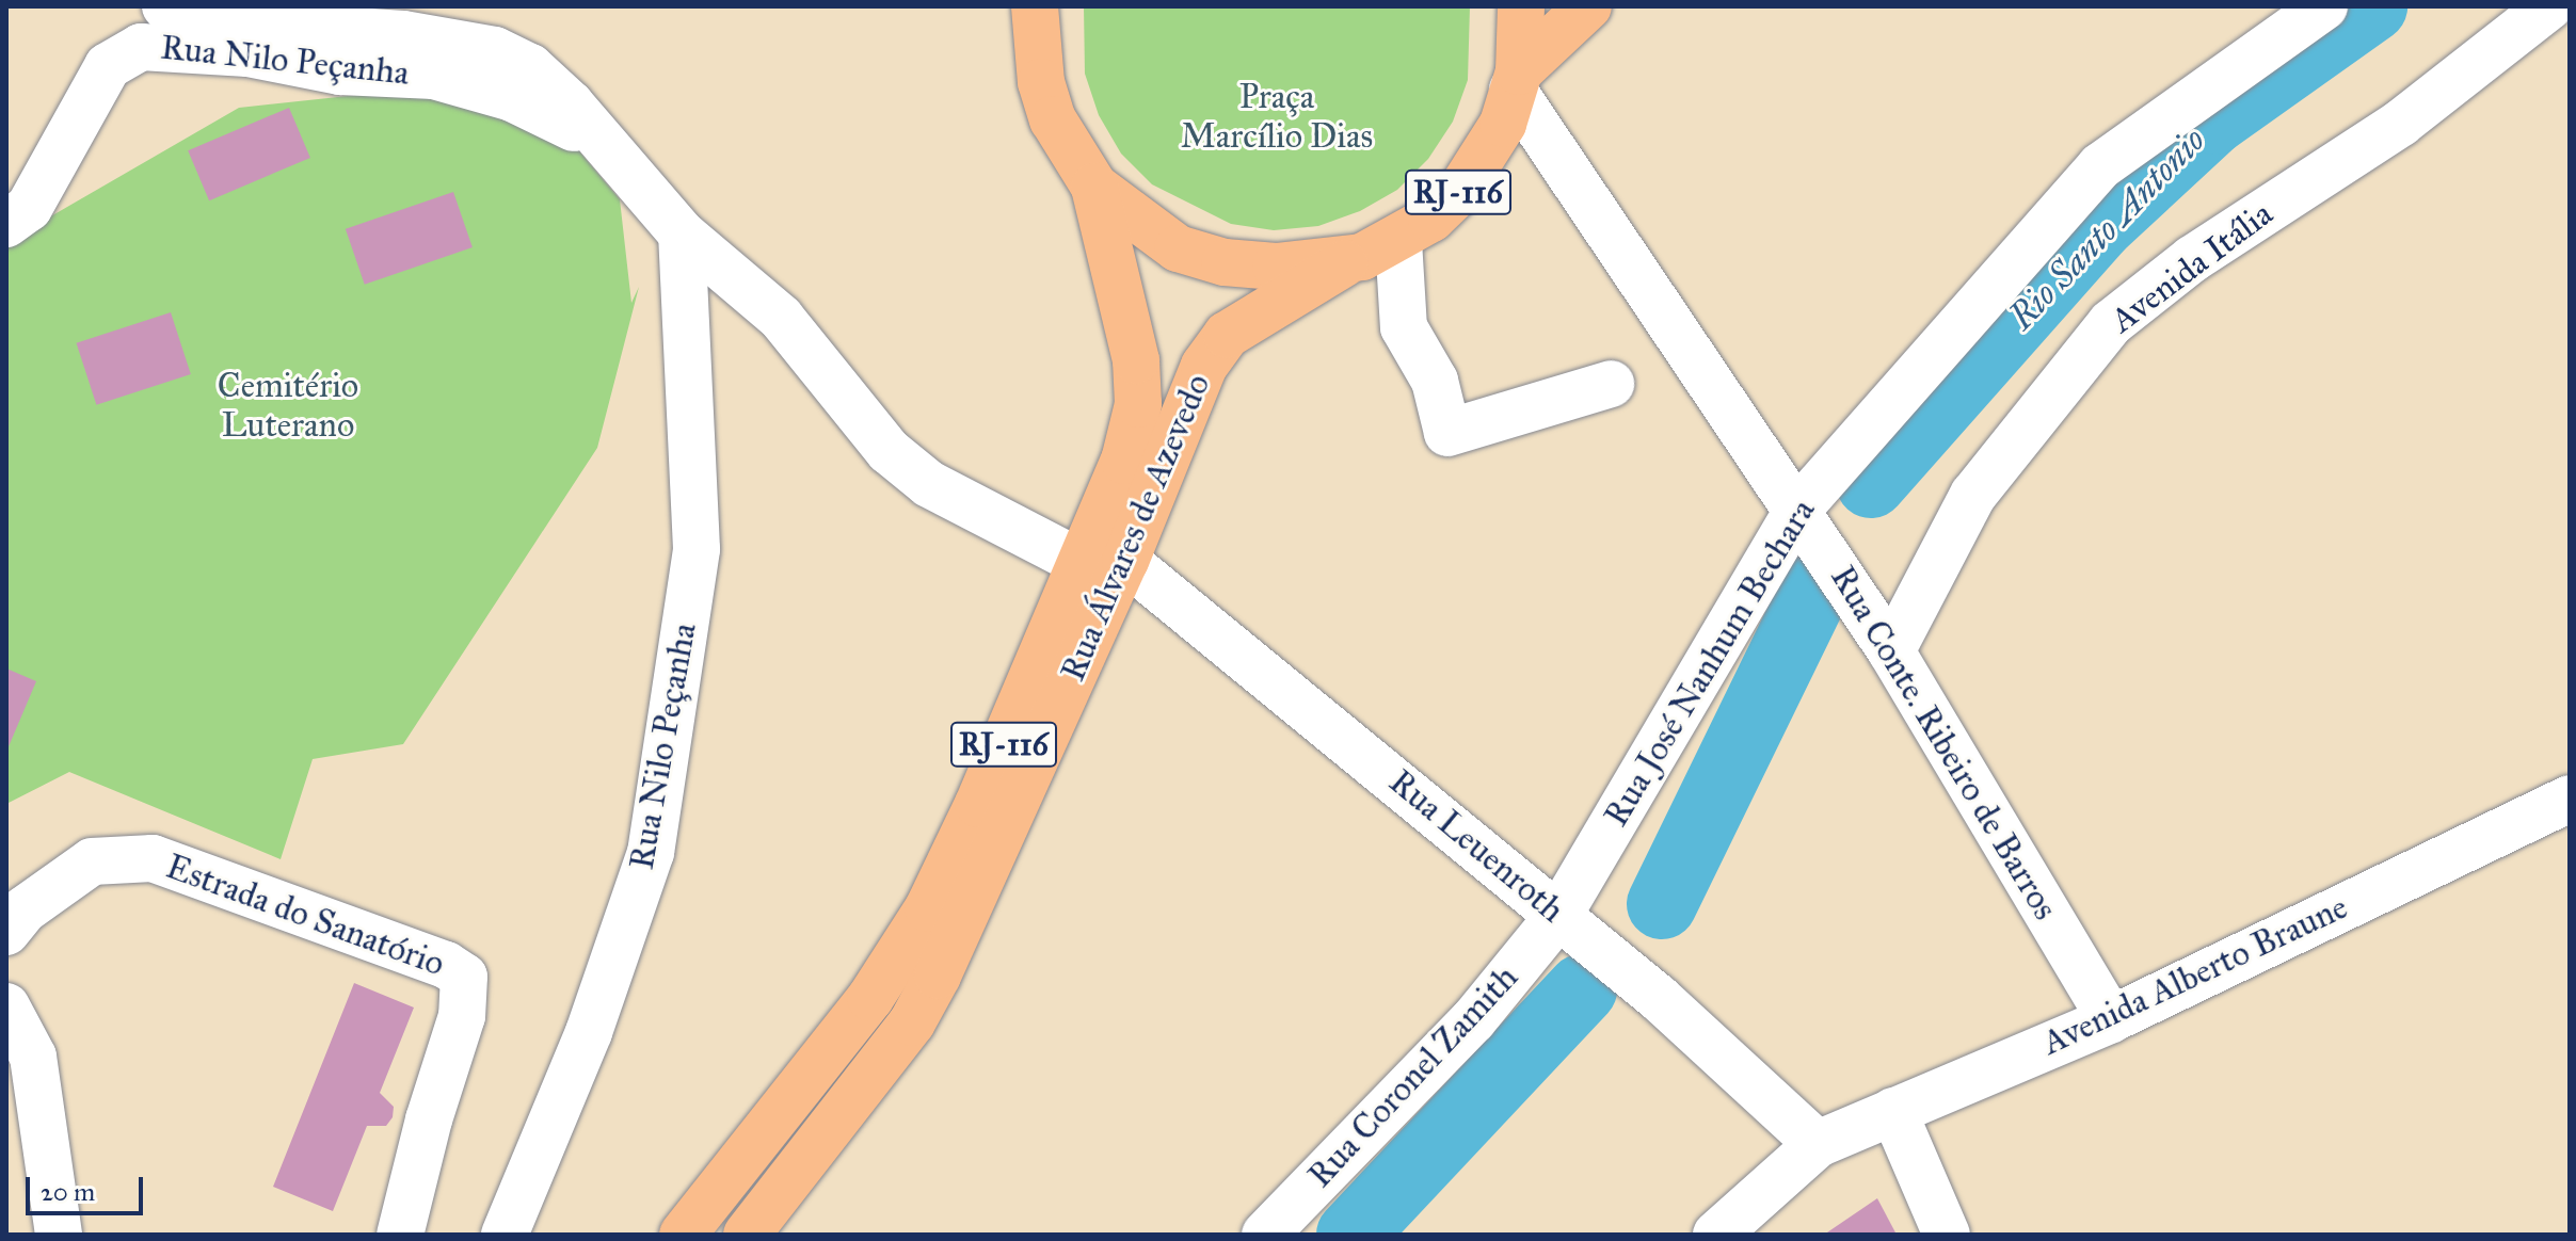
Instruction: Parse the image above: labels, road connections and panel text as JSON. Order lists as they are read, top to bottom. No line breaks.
{"streets":{"main road":["RJ-116","Rua Álvares de Azevedo"],"street":["Rua Nilo Peçanha","Avenida Itália","Rua José Nanhum Bechara","Rua Conte. Ribeiro de Barros","Rua Leuenroth","Estrada do Sanatório","Avenida Alberto Braune","Rua Coronel Zamith"]},"crossings":[["Rua Nilo Peçanha","Rua Álvares de Azevedo"],["Rua Nilo Peçanha","Rua Leuenroth"],["RJ-116","Rua Álvares de Azevedo"],["RJ-116","Rua Conte. Ribeiro de Barros"],["Avenida Itália","Rua Conte. Ribeiro de Barros"],["Rua Álvares de Azevedo","Rua Leuenroth"],["Rua José Nanhum Bechara","Rua Conte. Ribeiro de Barros"],["Rua José Nanhum Bechara","Rua Leuenroth"],["Rua José Nanhum Bechara","Rua Coronel Zamith"],["Rua Conte. Ribeiro de Barros","Avenida Alberto Braune"],["Rua Leuenroth","Avenida Alberto Braune"],["Rua Leuenroth","Rua Coronel Zamith"]],"water":["Rio Santo Antonio"],"parks":["Praça Marcílio Dias","Cemitério Luterano"],"scale_bar":"20 m"}
